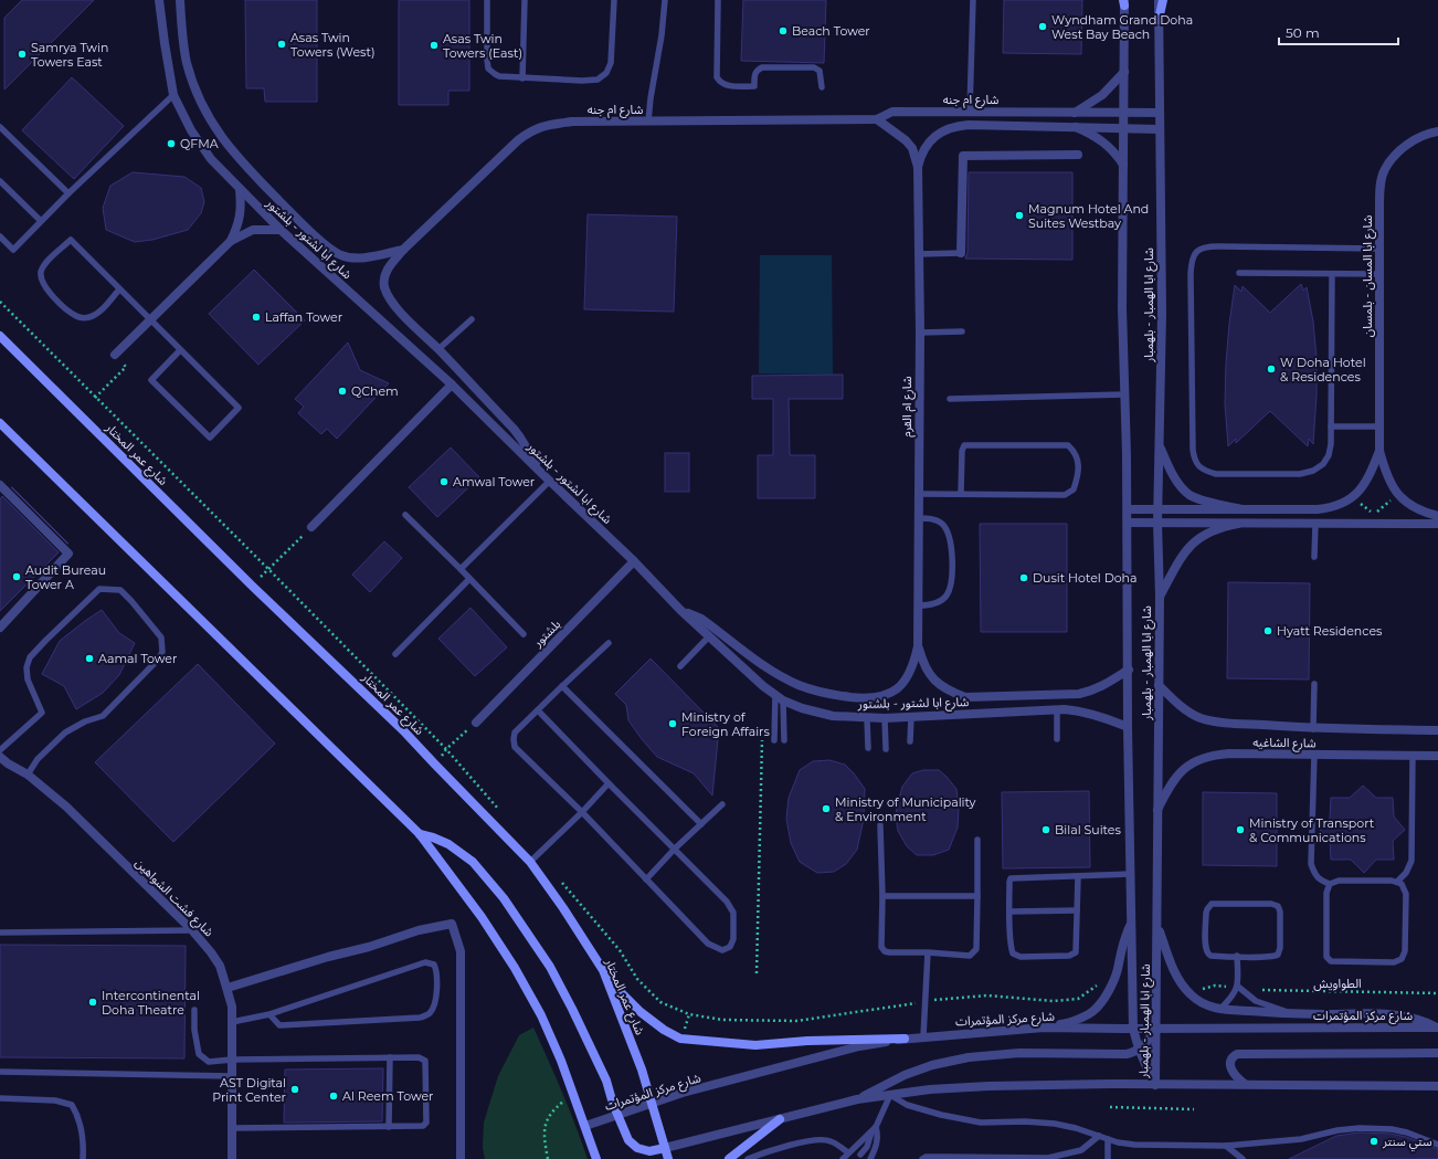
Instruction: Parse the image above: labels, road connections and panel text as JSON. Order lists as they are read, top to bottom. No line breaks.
{"streets":{"main road":["شارع عمر المختار"],"street":["شارع ام جنه","شارع ابا لشتور - بلشتور","شارع ابا المسان - بلمسان","شارع ابا الهمبار - بلهمبار","شارع ام القرم","بلشتور","شارع الشاغيه","شارع فشت الشواهين","شارع مركز المؤتمرات"],"path":["الطواويش"]},"crossings":[["شارع ام جنه","شارع ابا لشتور - بلشتور"],["شارع ام جنه","شارع ابا الهمبار - بلهمبار"],["شارع ام جنه","شارع ام القرم"],["شارع ابا لشتور - بلشتور","شارع ابا الهمبار - بلهمبار"],["شارع ابا لشتور - بلشتور","شارع ام القرم"],["شارع ابا لشتور - بلشتور","بلشتور"],["شارع ابا المسان - بلمسان","شارع ابا الهمبار - بلهمبار"],["شارع ابا الهمبار - بلهمبار","شارع ام القرم"],["شارع ابا الهمبار - بلهمبار","شارع الشاغيه"],["شارع ابا الهمبار - بلهمبار","شارع مركز المؤتمرات"],["شارع عمر المختار","شارع مركز المؤتمرات"]],"places":["Wyndham Grand Doha West Bay Beach","Beach Tower","Asas Twin Towers (West)","Asas Twin Towers (East)","Samrya Twin Towers East","QFMA","Magnum Hotel And Suites Westbay","Laffan Tower","W Doha Hotel & Residences","QChem","Amwal Tower","Audit Bureau Tower A","Dusit Hotel Doha","Hyatt Residences","Aamal Tower","Ministry of Foreign Affairs","Ministry of Municipality & Environment","Bilal Suites","Ministry of Transport & Communications","Intercontinental Doha Theatre","AST Digital Print Center","Al Reem Tower","ستي سنتر"],"scale_bar":"50 m"}
